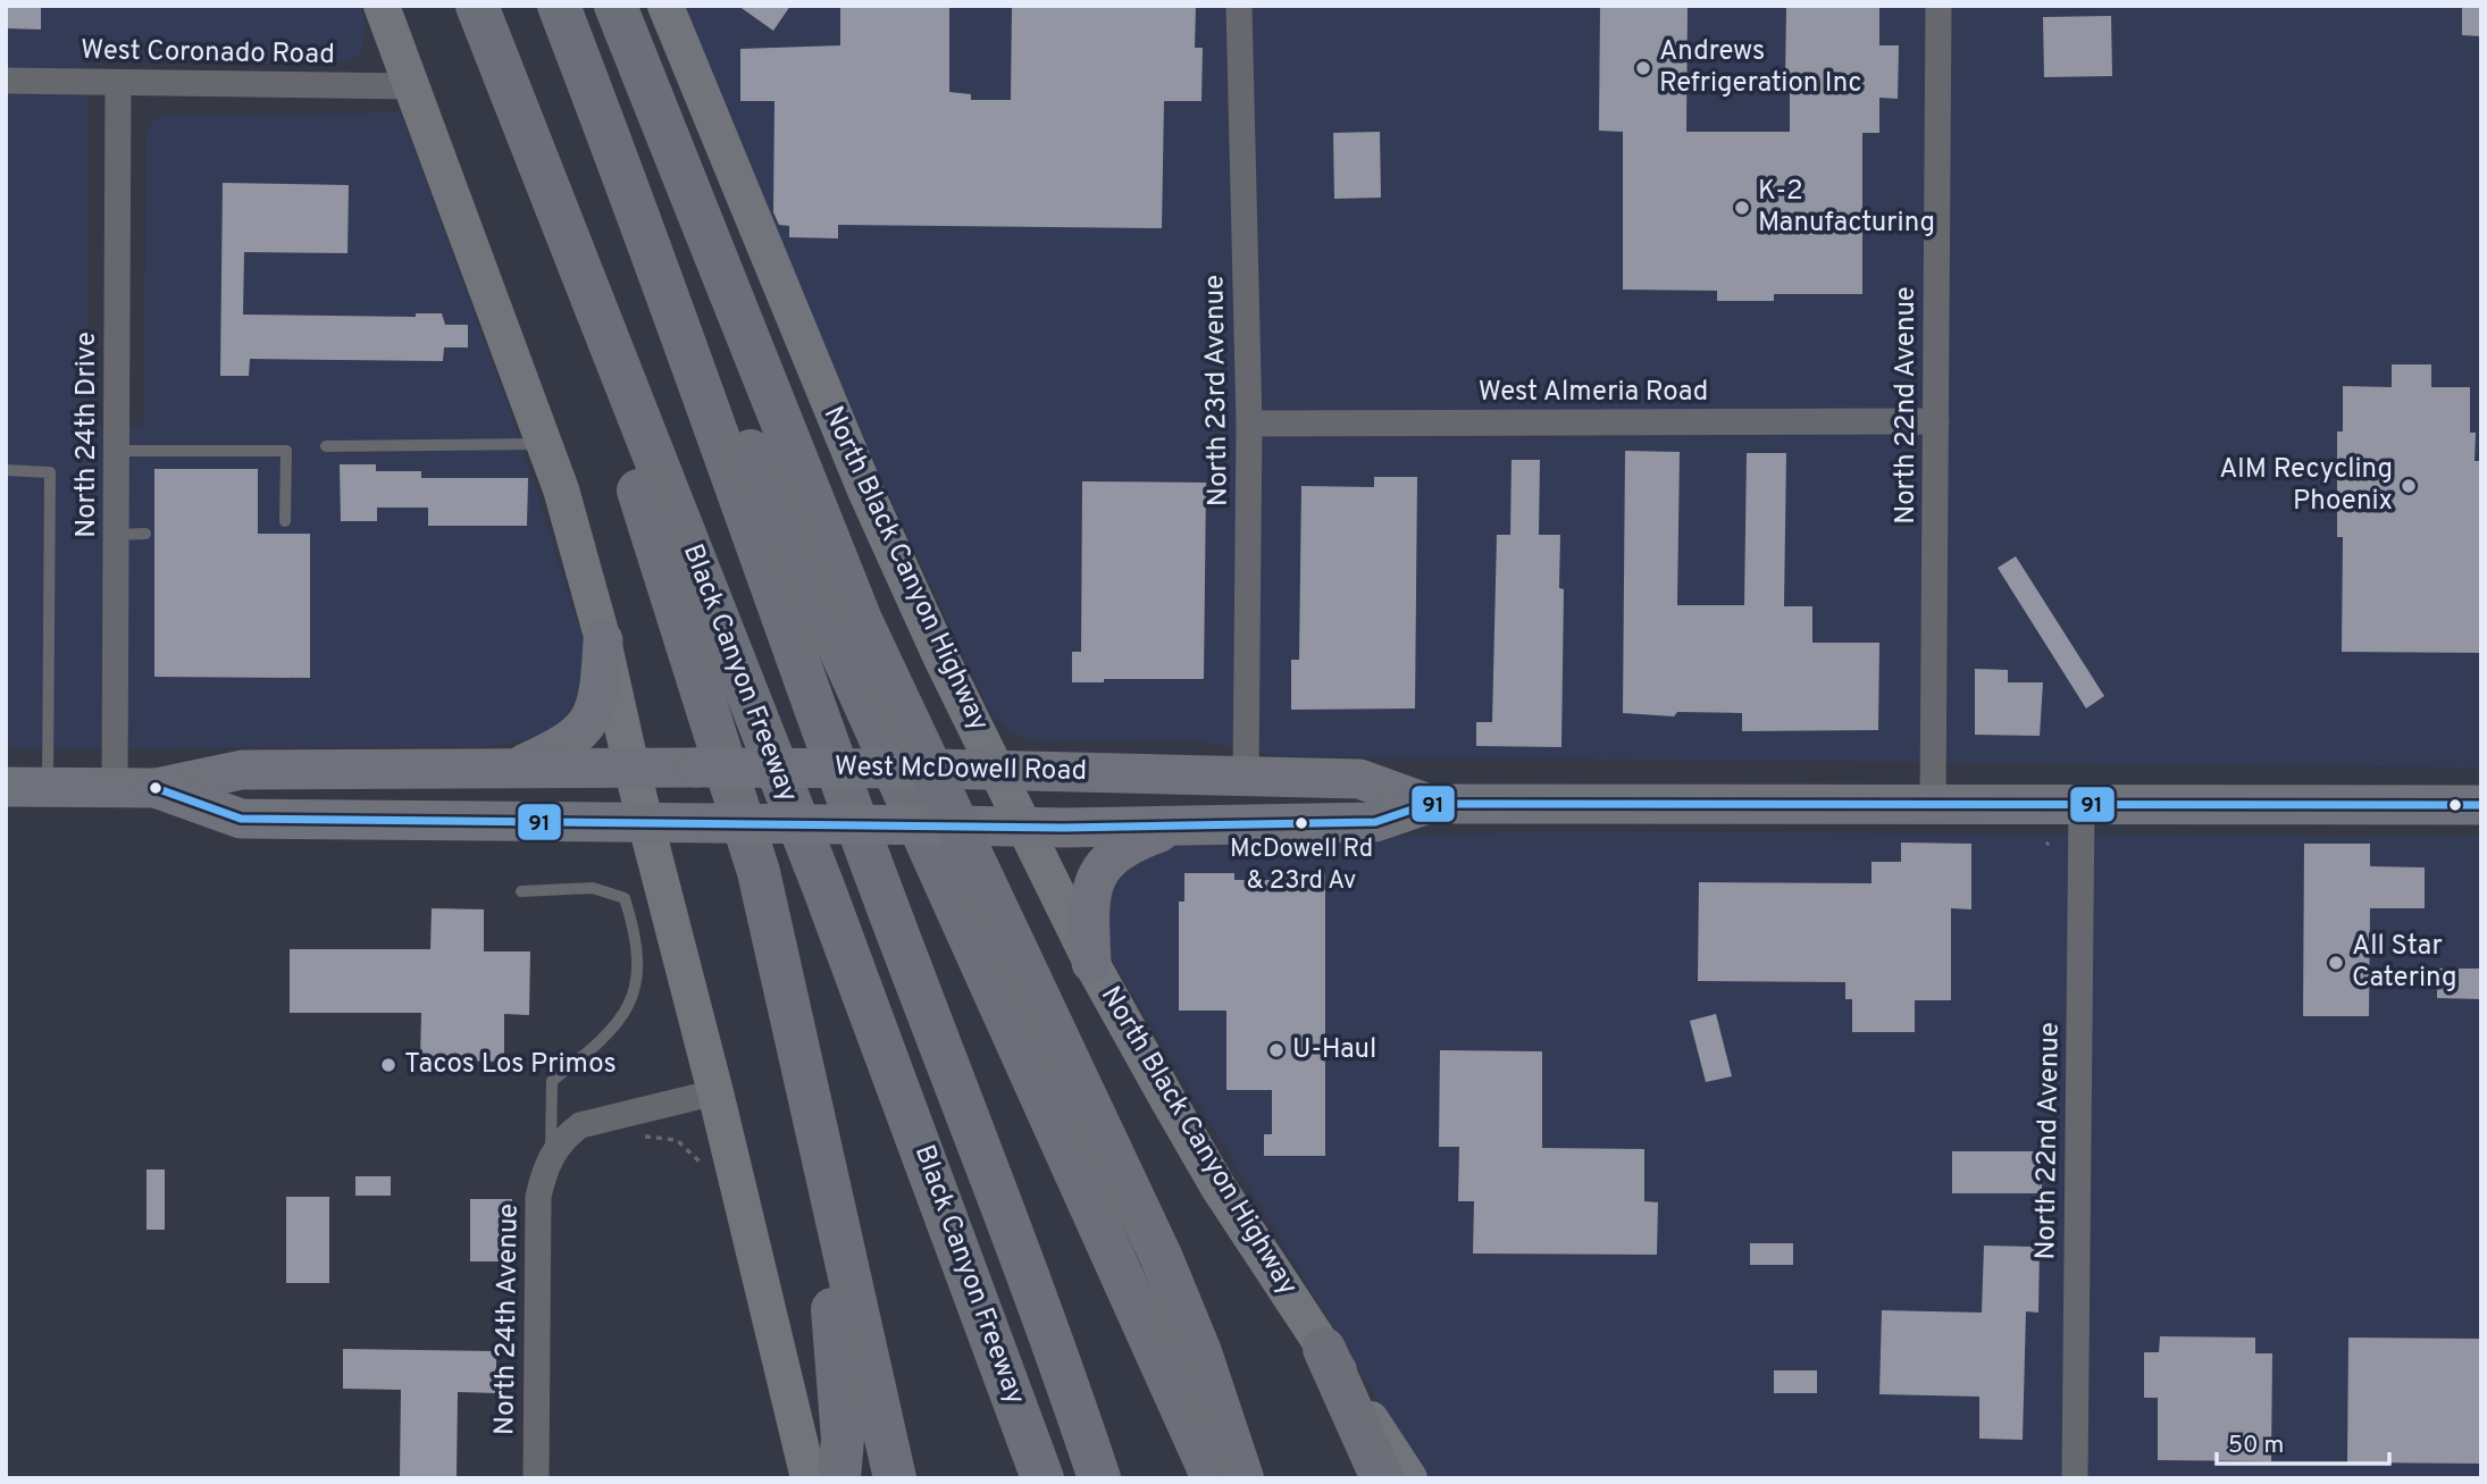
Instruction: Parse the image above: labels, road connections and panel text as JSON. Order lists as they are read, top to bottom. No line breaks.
{"streets":{"highway":["Black Canyon Freeway"],"main road":["North Black Canyon Highway","West McDowell Road"],"street":["West Coronado Road","North 23rd Avenue","West Almeria Road","North 22nd Avenue","North 24th Drive","North 24th Avenue"]},"crossings":[["West Coronado Road","North 24th Drive"],["North 23rd Avenue","West Almeria Road"],["North 23rd Avenue","West McDowell Road"],["West Almeria Road","North 22nd Avenue"],["North 22nd Avenue","West McDowell Road"],["North 24th Drive","West McDowell Road"],["North Black Canyon Highway","West McDowell Road"]],"places":["Andrews Refrigeration Inc","K-2 Manufacturing","AIM Recycling Phoenix","McDowell Rd & 23rd Av","All Star Catering","U-Haul","Tacos Los Primos"],"lines":["transit line 91"],"scale_bar":"50 m"}
